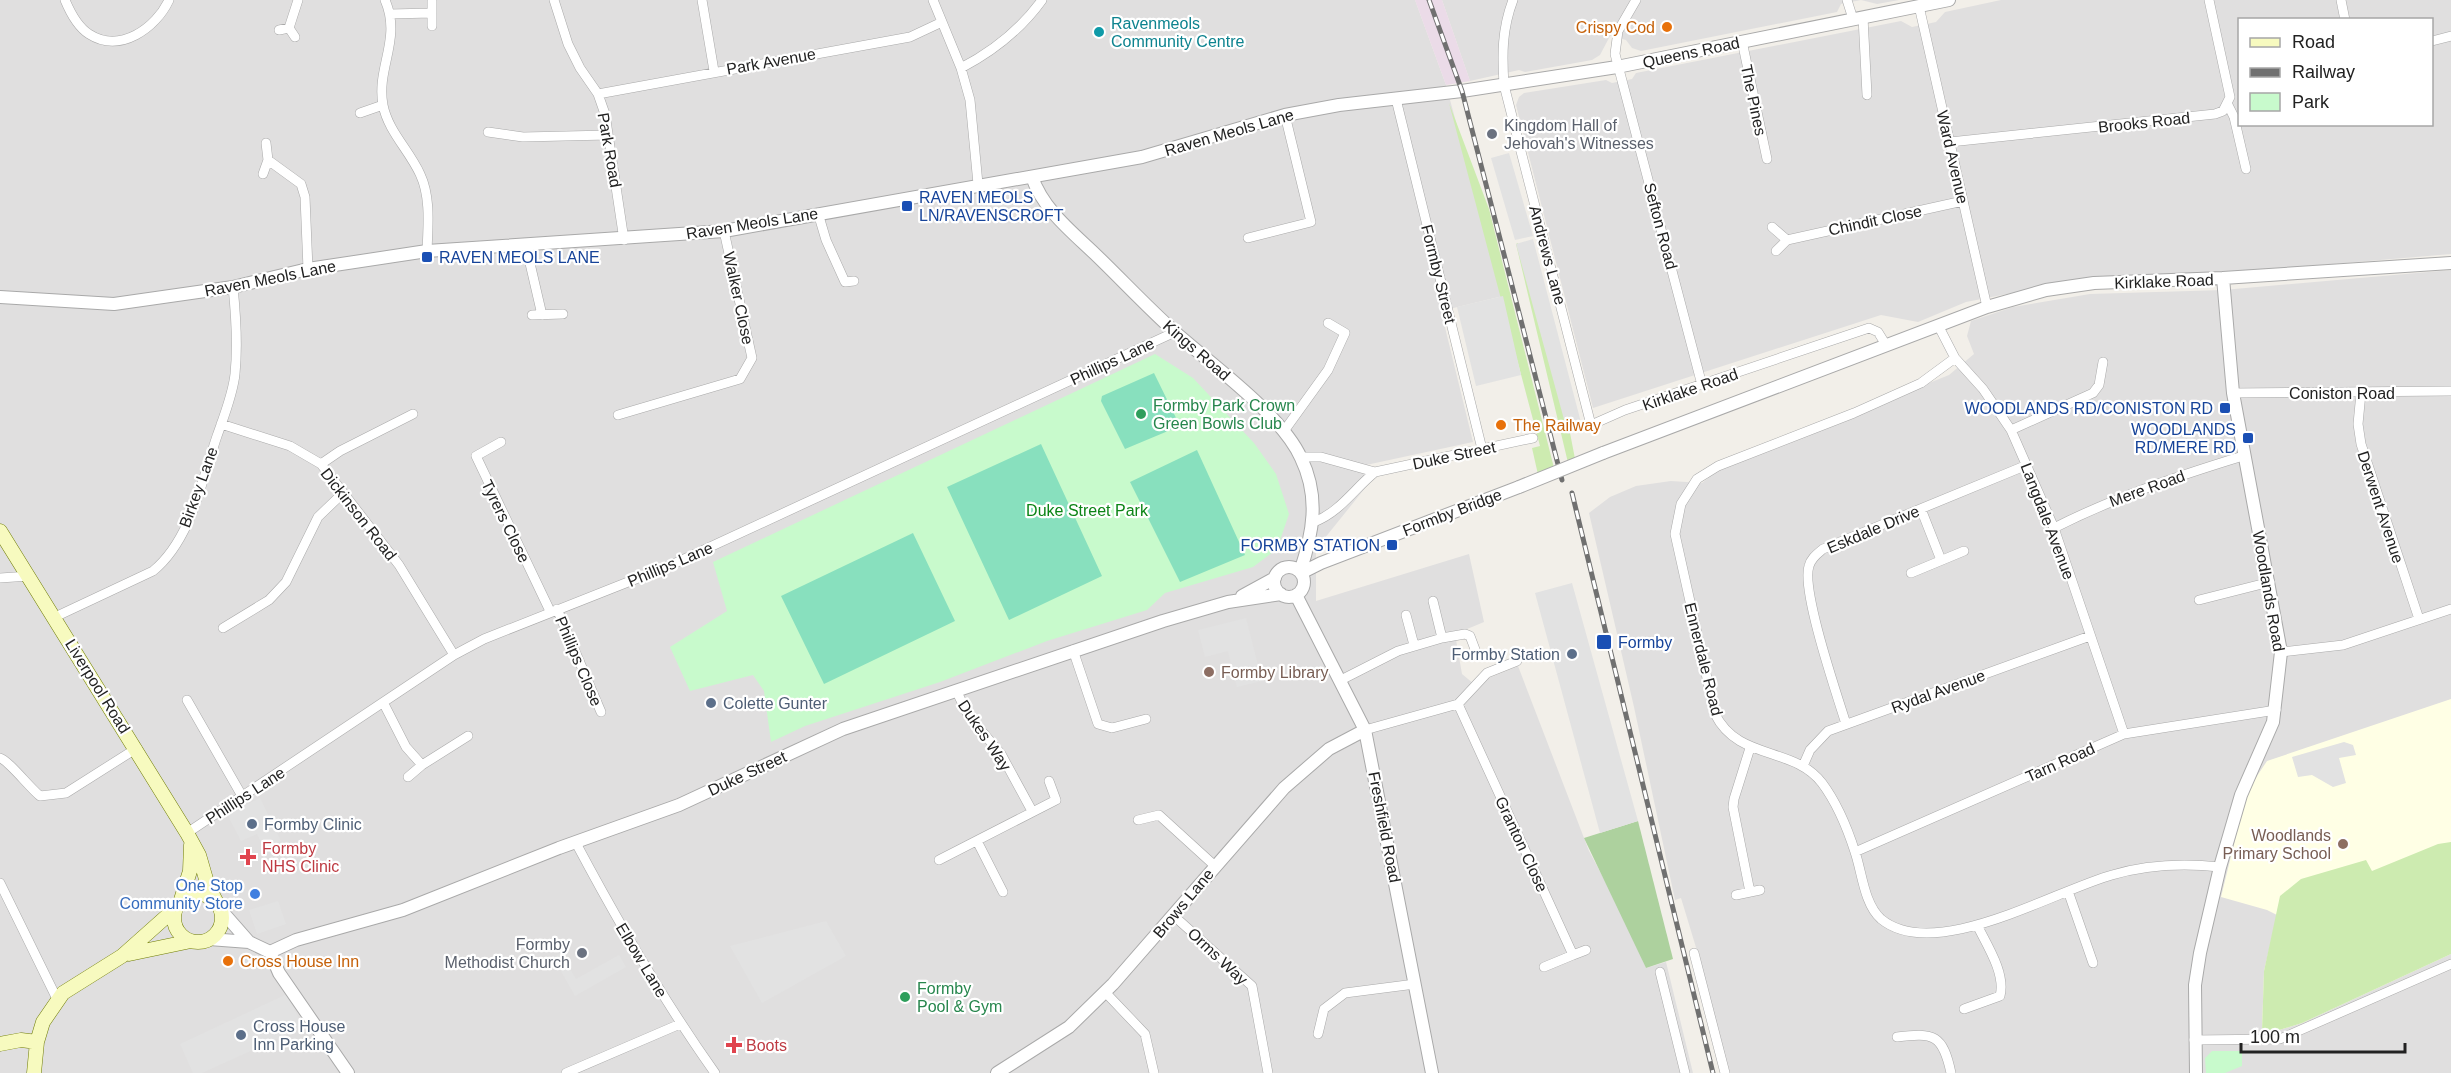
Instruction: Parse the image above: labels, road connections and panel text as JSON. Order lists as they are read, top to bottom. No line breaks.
{"streets":{"main road":["Liverpool Road"],"street":["Queens Road","Park Avenue","The Pines","Brooks Road","Raven Meols Lane","Park Road","Ward Avenue","Chindit Close","Sefton Road","Andrews Lane","Formby Street","Kirklake Road","Walker Close","Kings Road","Phillips Lane","Coniston Road","Duke Street","Birkey Lane","Mere Road","Derwent Avenue","Formby Bridge","Dickinson Road","Tyrers Close","Langdale Avenue","Eskdale Drive","Woodlands Road","Ennerdale Road","Phillips Close","Rydal Avenue","Dukes Way","Tarn Road","Freshfield Road","Granton Close","Brows Lane","Orms Way","Elbow Lane"]},"crossings":[["Queens Road","The Pines"],["Queens Road","Raven Meols Lane"],["Queens Road","Ward Avenue"],["Queens Road","Sefton Road"],["Queens Road","Andrews Lane"],["Park Avenue","Park Road"],["Brooks Road","Ward Avenue"],["Raven Meols Lane","Park Road"],["Raven Meols Lane","Formby Street"],["Raven Meols Lane","Walker Close"],["Raven Meols Lane","Kings Road"],["Raven Meols Lane","Birkey Lane"],["Ward Avenue","Chindit Close"],["Ward Avenue","Kirklake Road"],["Sefton Road","Kirklake Road"],["Andrews Lane","Kirklake Road"],["Formby Street","Duke Street"],["Kirklake Road","Formby Bridge"],["Kirklake Road","Langdale Avenue"],["Kirklake Road","Woodlands Road"],["Kings Road","Phillips Lane"],["Kings Road","Duke Street"],["Kings Road","Formby Bridge"],["Kings Road","Freshfield Road"],["Phillips Lane","Dickinson Road"],["Phillips Lane","Tyrers Close"],["Phillips Lane","Phillips Close"],["Phillips Lane","Liverpool Road"],["Coniston Road","Derwent Avenue"],["Coniston Road","Woodlands Road"],["Duke Street","Formby Bridge"],["Duke Street","Dukes Way"],["Duke Street","Freshfield Road"],["Duke Street","Elbow Lane"],["Birkey Lane","Dickinson Road"],["Birkey Lane","Liverpool Road"],["Mere Road","Langdale Avenue"],["Mere Road","Woodlands Road"],["Formby Bridge","Freshfield Road"],["Tyrers Close","Phillips Close"],["Langdale Avenue","Eskdale Drive"],["Langdale Avenue","Ennerdale Road"],["Langdale Avenue","Rydal Avenue"],["Langdale Avenue","Tarn Road"],["Eskdale Drive","Rydal Avenue"],["Woodlands Road","Ennerdale Road"],["Woodlands Road","Tarn Road"],["Ennerdale Road","Rydal Avenue"],["Ennerdale Road","Tarn Road"],["Freshfield Road","Brows Lane"],["Brows Lane","Orms Way"]],"parks":["Duke Street Park"],"places":{"other":["Crispy Cod","Ravenmeols Community Centre","Kingdom Hall of Jehovah's Witnesses","Formby Park Crown Green Bowls Club","The Railway","Formby Station","Formby Library","Colette Gunter","Formby Clinic","Woodlands Primary School","One Stop Community Store","Formby Methodist Church","Cross House Inn","Formby Pool & Gym","Cross House Inn Parking"],"transit":["RAVEN MEOLS LN/RAVENSCROFT","RAVEN MEOLS LANE","WOODLANDS RD/CONISTON RD","WOODLANDS RD/MERE RD","FORMBY STATION","Formby"],"health":["Formby NHS Clinic","Boots"]},"legend":["Road","Railway","Park"],"scale_bar":"100 m"}
